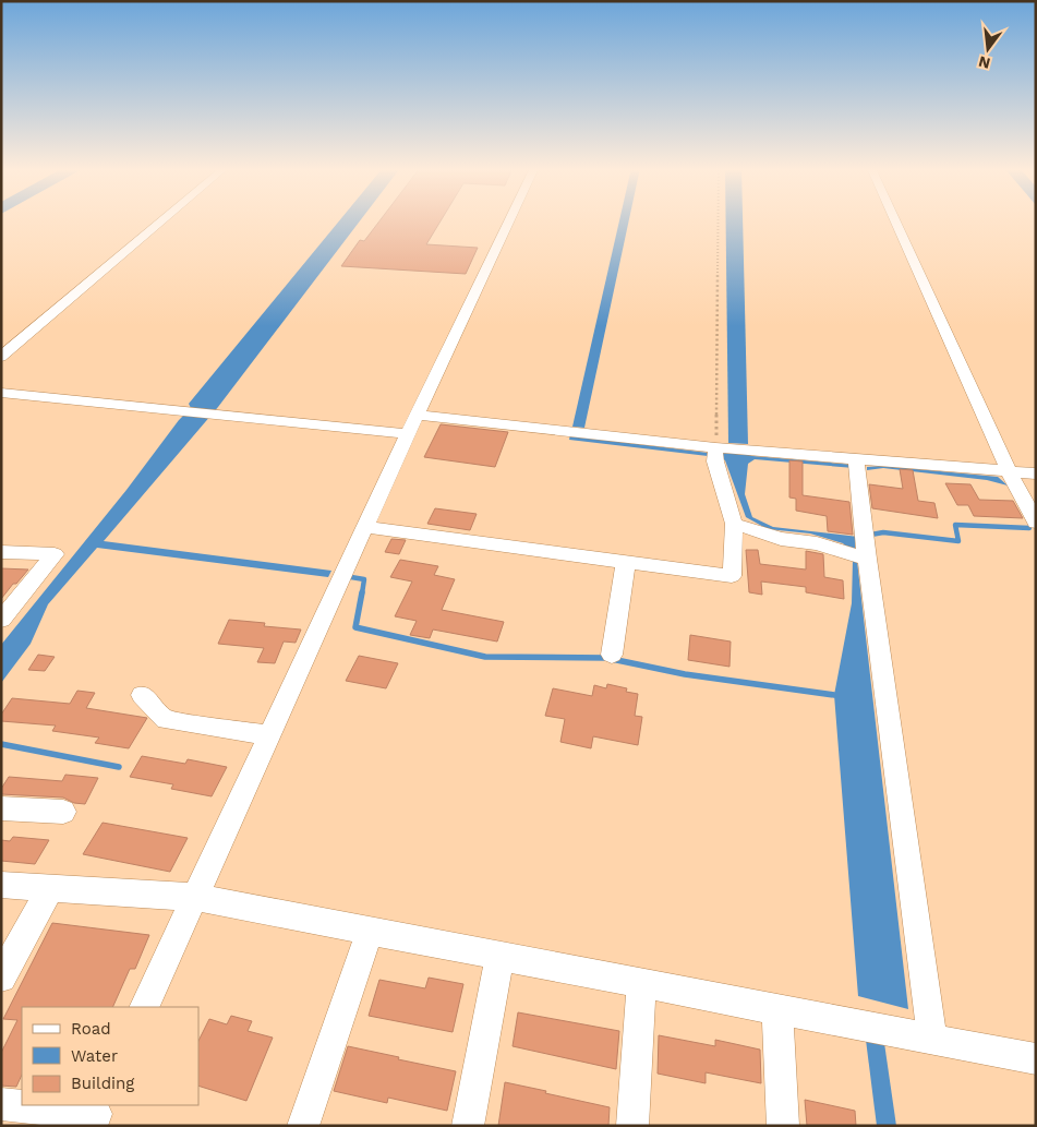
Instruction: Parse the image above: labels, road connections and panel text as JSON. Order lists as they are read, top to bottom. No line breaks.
{"legend":["Road","Water","Building"],"north":"bottom"}
